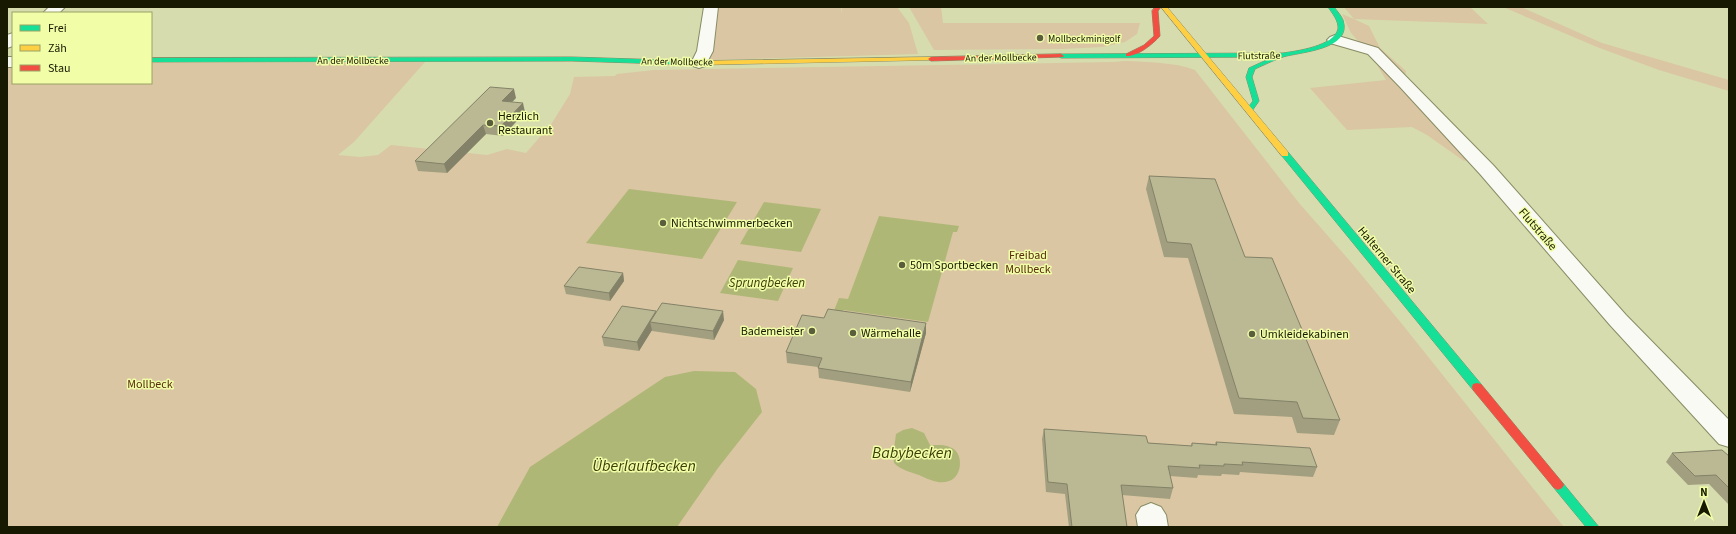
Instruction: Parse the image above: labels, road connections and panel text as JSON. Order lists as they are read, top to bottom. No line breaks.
{"streets":{"street":["Flutstraße","An der Mollbecke","Halterner Straße"]},"crossings":[["Flutstraße","An der Mollbecke"],["Flutstraße","Halterner Straße"],["An der Mollbecke","Halterner Straße"]],"water":["Sprungbecken","Babybecken","Überlaufbecken"],"parks":["Freibad Mollbeck","Mollbeck"],"places":["Mollbeckminigolf","Herzlich Restaurant","Nichtschwimmerbecken","50m Sportbecken","Bademeister","Wärmehalle","Umkleidekabinen"],"legend":["Frei","Zäh","Stau"],"north":"top"}
